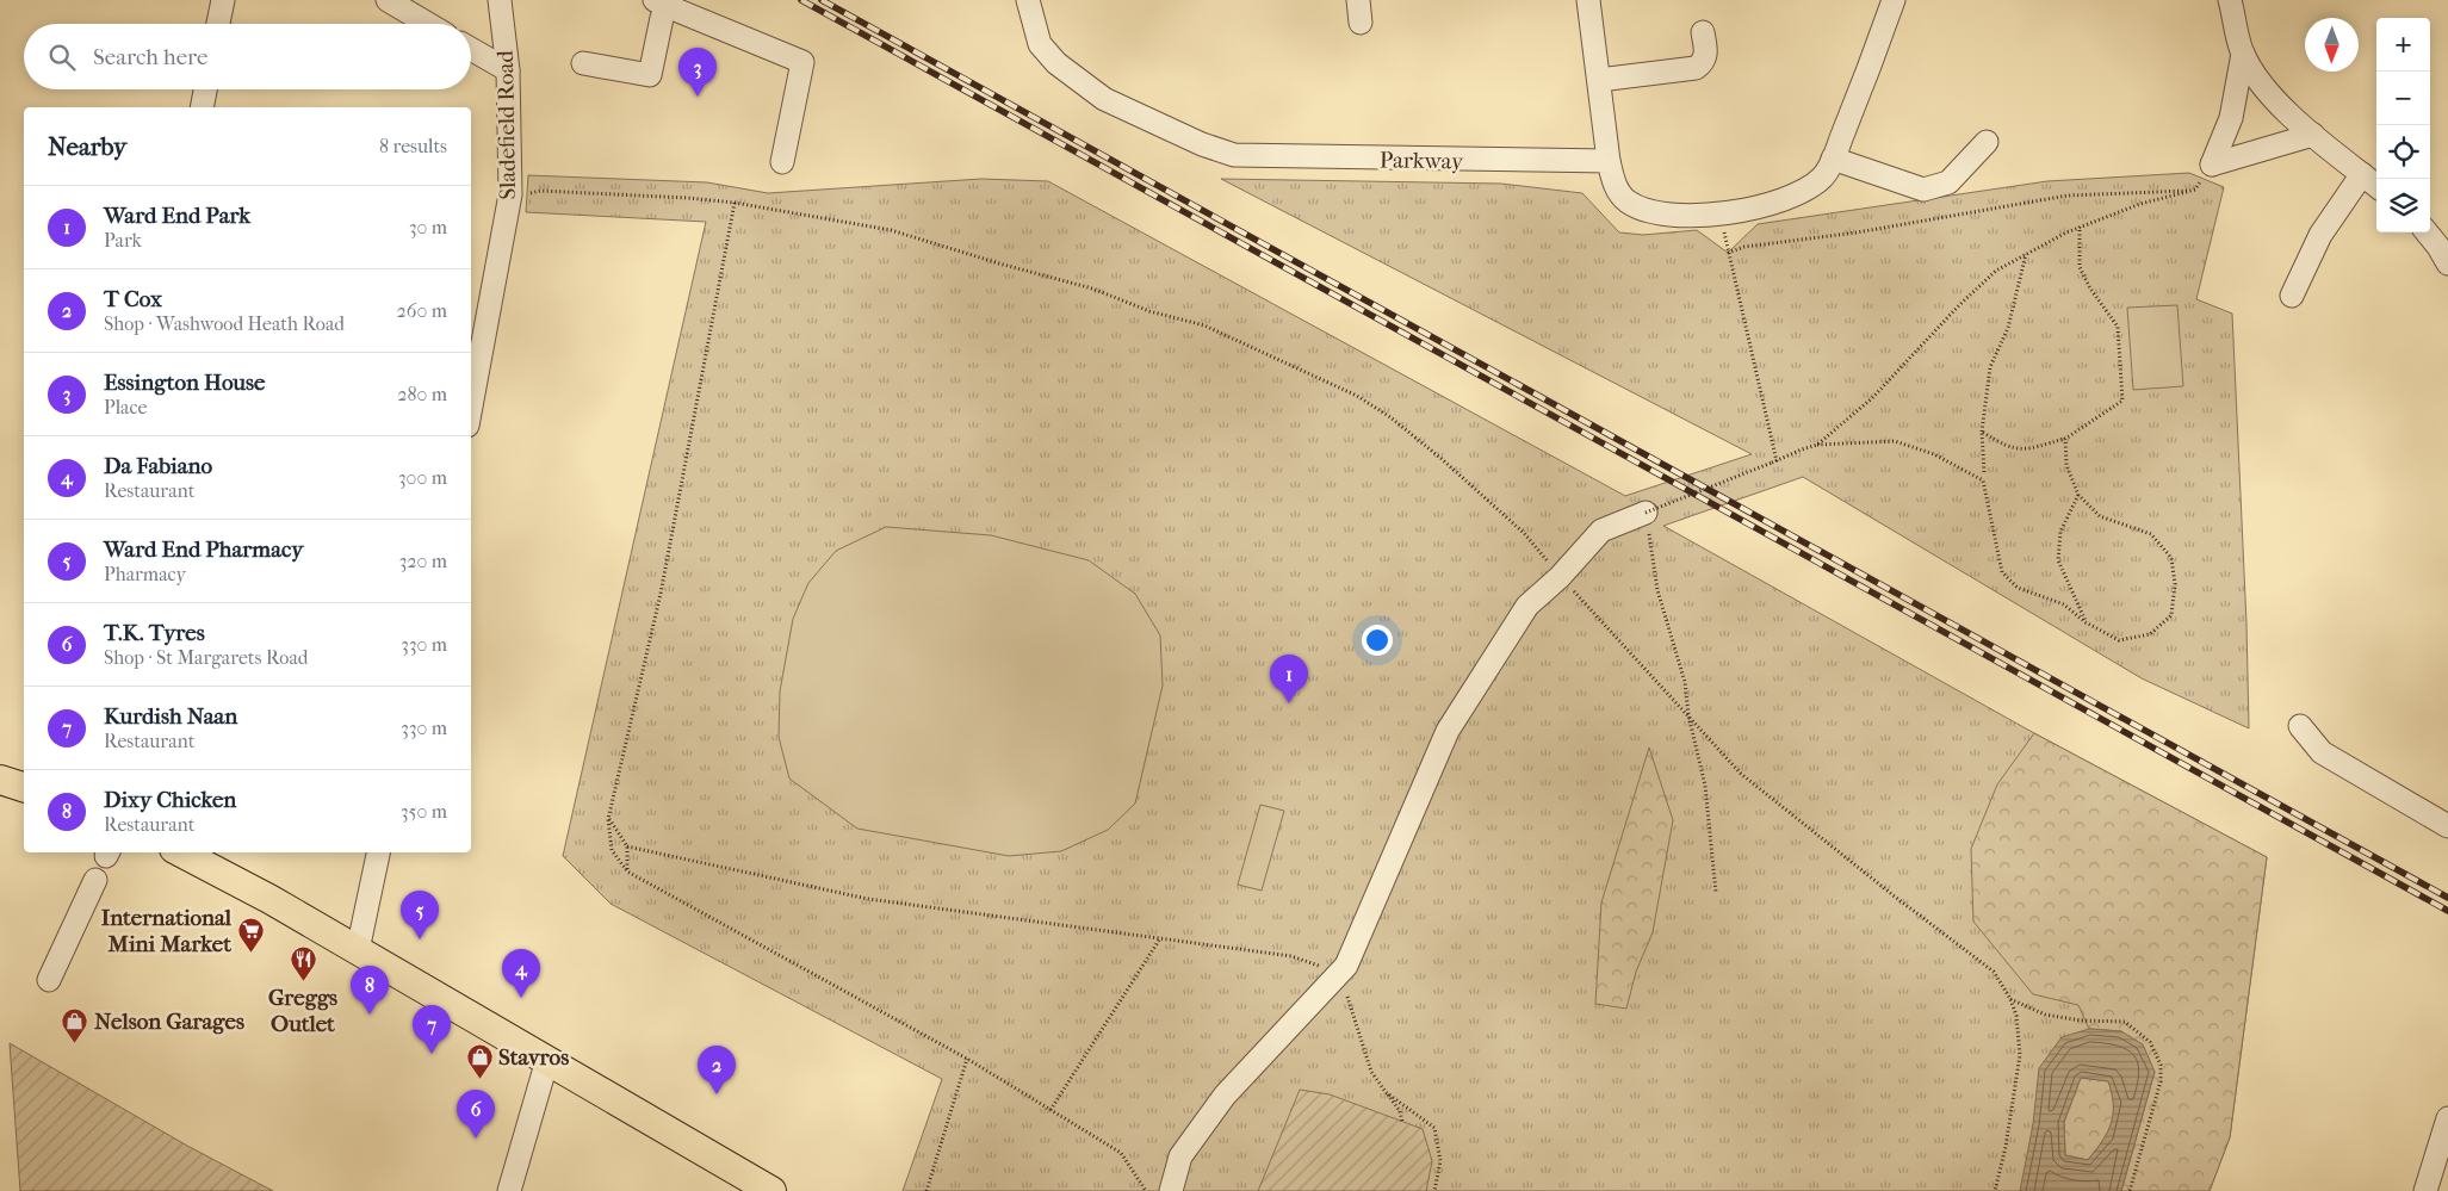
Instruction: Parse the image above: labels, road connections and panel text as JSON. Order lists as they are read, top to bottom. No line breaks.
{"streets":{"street":["Sladefield Road","Parkway"]},"places":{"supermarket":["International Mini Market"],"restaurant":["Greggs Outlet"],"shop":["Nelson Garages","Stavros"]},"north":"bottom","page":{"map_buttons":["+","−"],"search":"Search here","pins":["3","1","5","4","8","7","2","6"],"heading":["Nearby","8 results"],"list":[{"mark":"1","name":"Ward End Park","note":"Park","value":"30 m"},{"mark":"2","name":"T Cox","note":"Shop · Washwood Heath Road","value":"260 m"},{"mark":"3","name":"Essington House","note":"Place","value":"280 m"},{"mark":"4","name":"Da Fabiano","note":"Restaurant","value":"300 m"},{"mark":"5","name":"Ward End Pharmacy","note":"Pharmacy","value":"320 m"},{"mark":"6","name":"T.K. Tyres","note":"Shop · St Margarets Road","value":"330 m"},{"mark":"7","name":"Kurdish Naan","note":"Restaurant","value":"330 m"},{"mark":"8","name":"Dixy Chicken","note":"Restaurant","value":"350 m"}]}}
